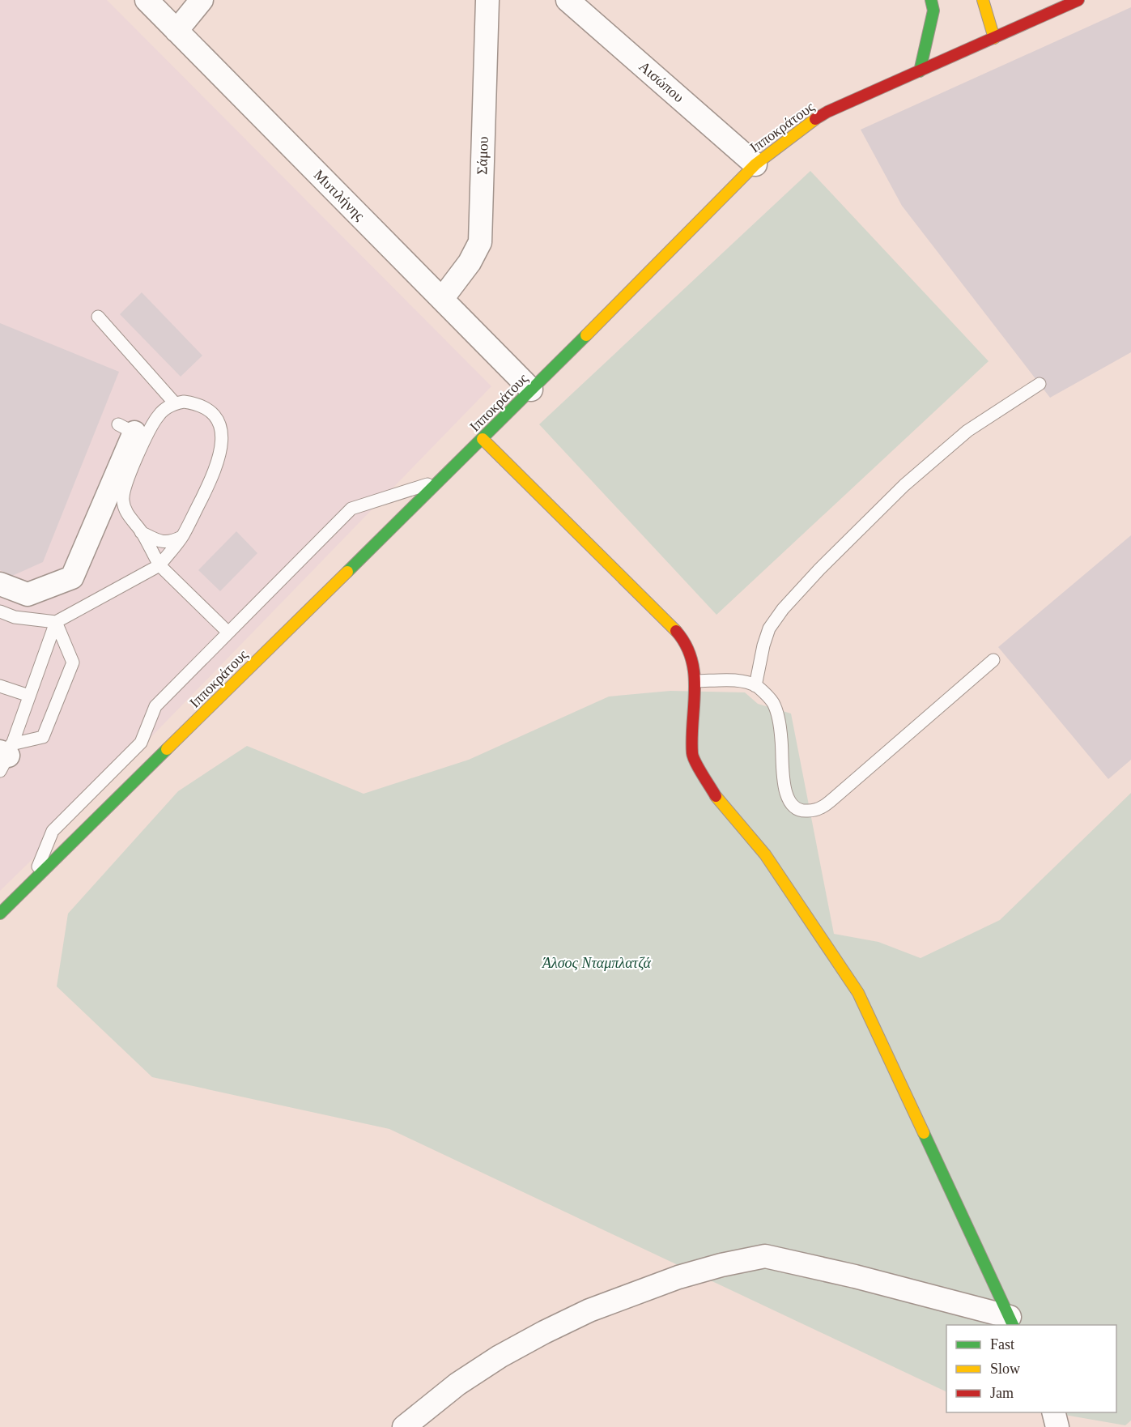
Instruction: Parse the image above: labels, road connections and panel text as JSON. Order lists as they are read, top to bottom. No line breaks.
{"streets":{"street":["Αισώπου","Ιπποκράτους","Σάμου","Μυτιλήνης"]},"crossings":[["Αισώπου","Ιπποκράτους"],["Ιπποκράτους","Μυτιλήνης"],["Σάμου","Μυτιλήνης"]],"parks":["Άλσος Νταμπλατζά"],"legend":["Fast","Slow","Jam"]}
